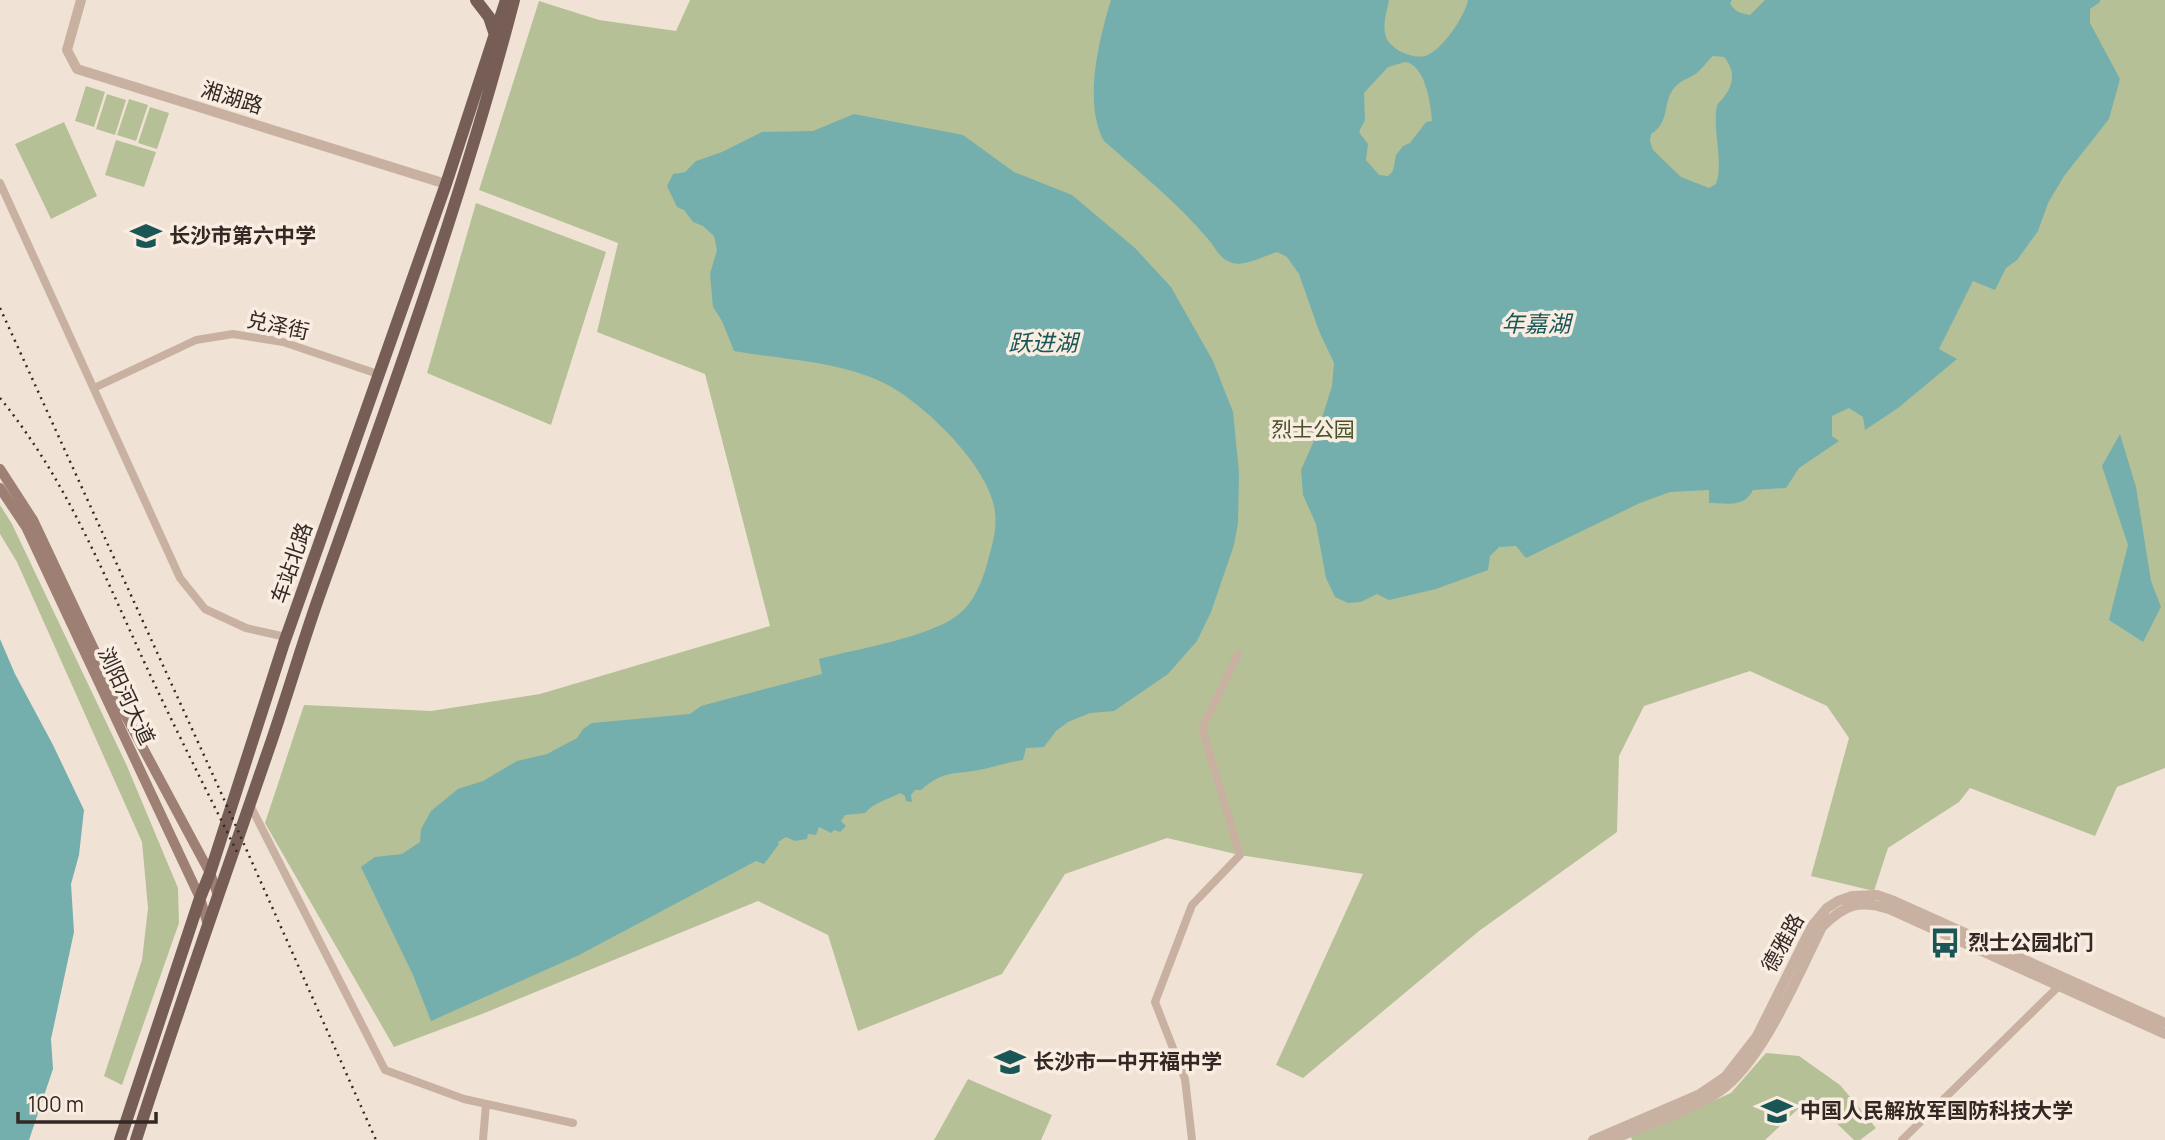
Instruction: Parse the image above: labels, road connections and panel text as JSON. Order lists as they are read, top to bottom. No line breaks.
{"streets":{"main road":["车站北路","浏阳河大道"],"street":["湘湖路","兑泽街","德雅路"]},"crossings":[["湘湖路","车站北路"],["兑泽街","车站北路"],["车站北路","浏阳河大道"]],"water":["年嘉湖","跃进湖"],"parks":["烈士公园"],"places":{"school or university":["长沙市第六中学","长沙市一中开福中学","中国人民解放军国防科技大学"],"bus stop":["烈士公园北门"]},"scale_bar":"100 m"}
